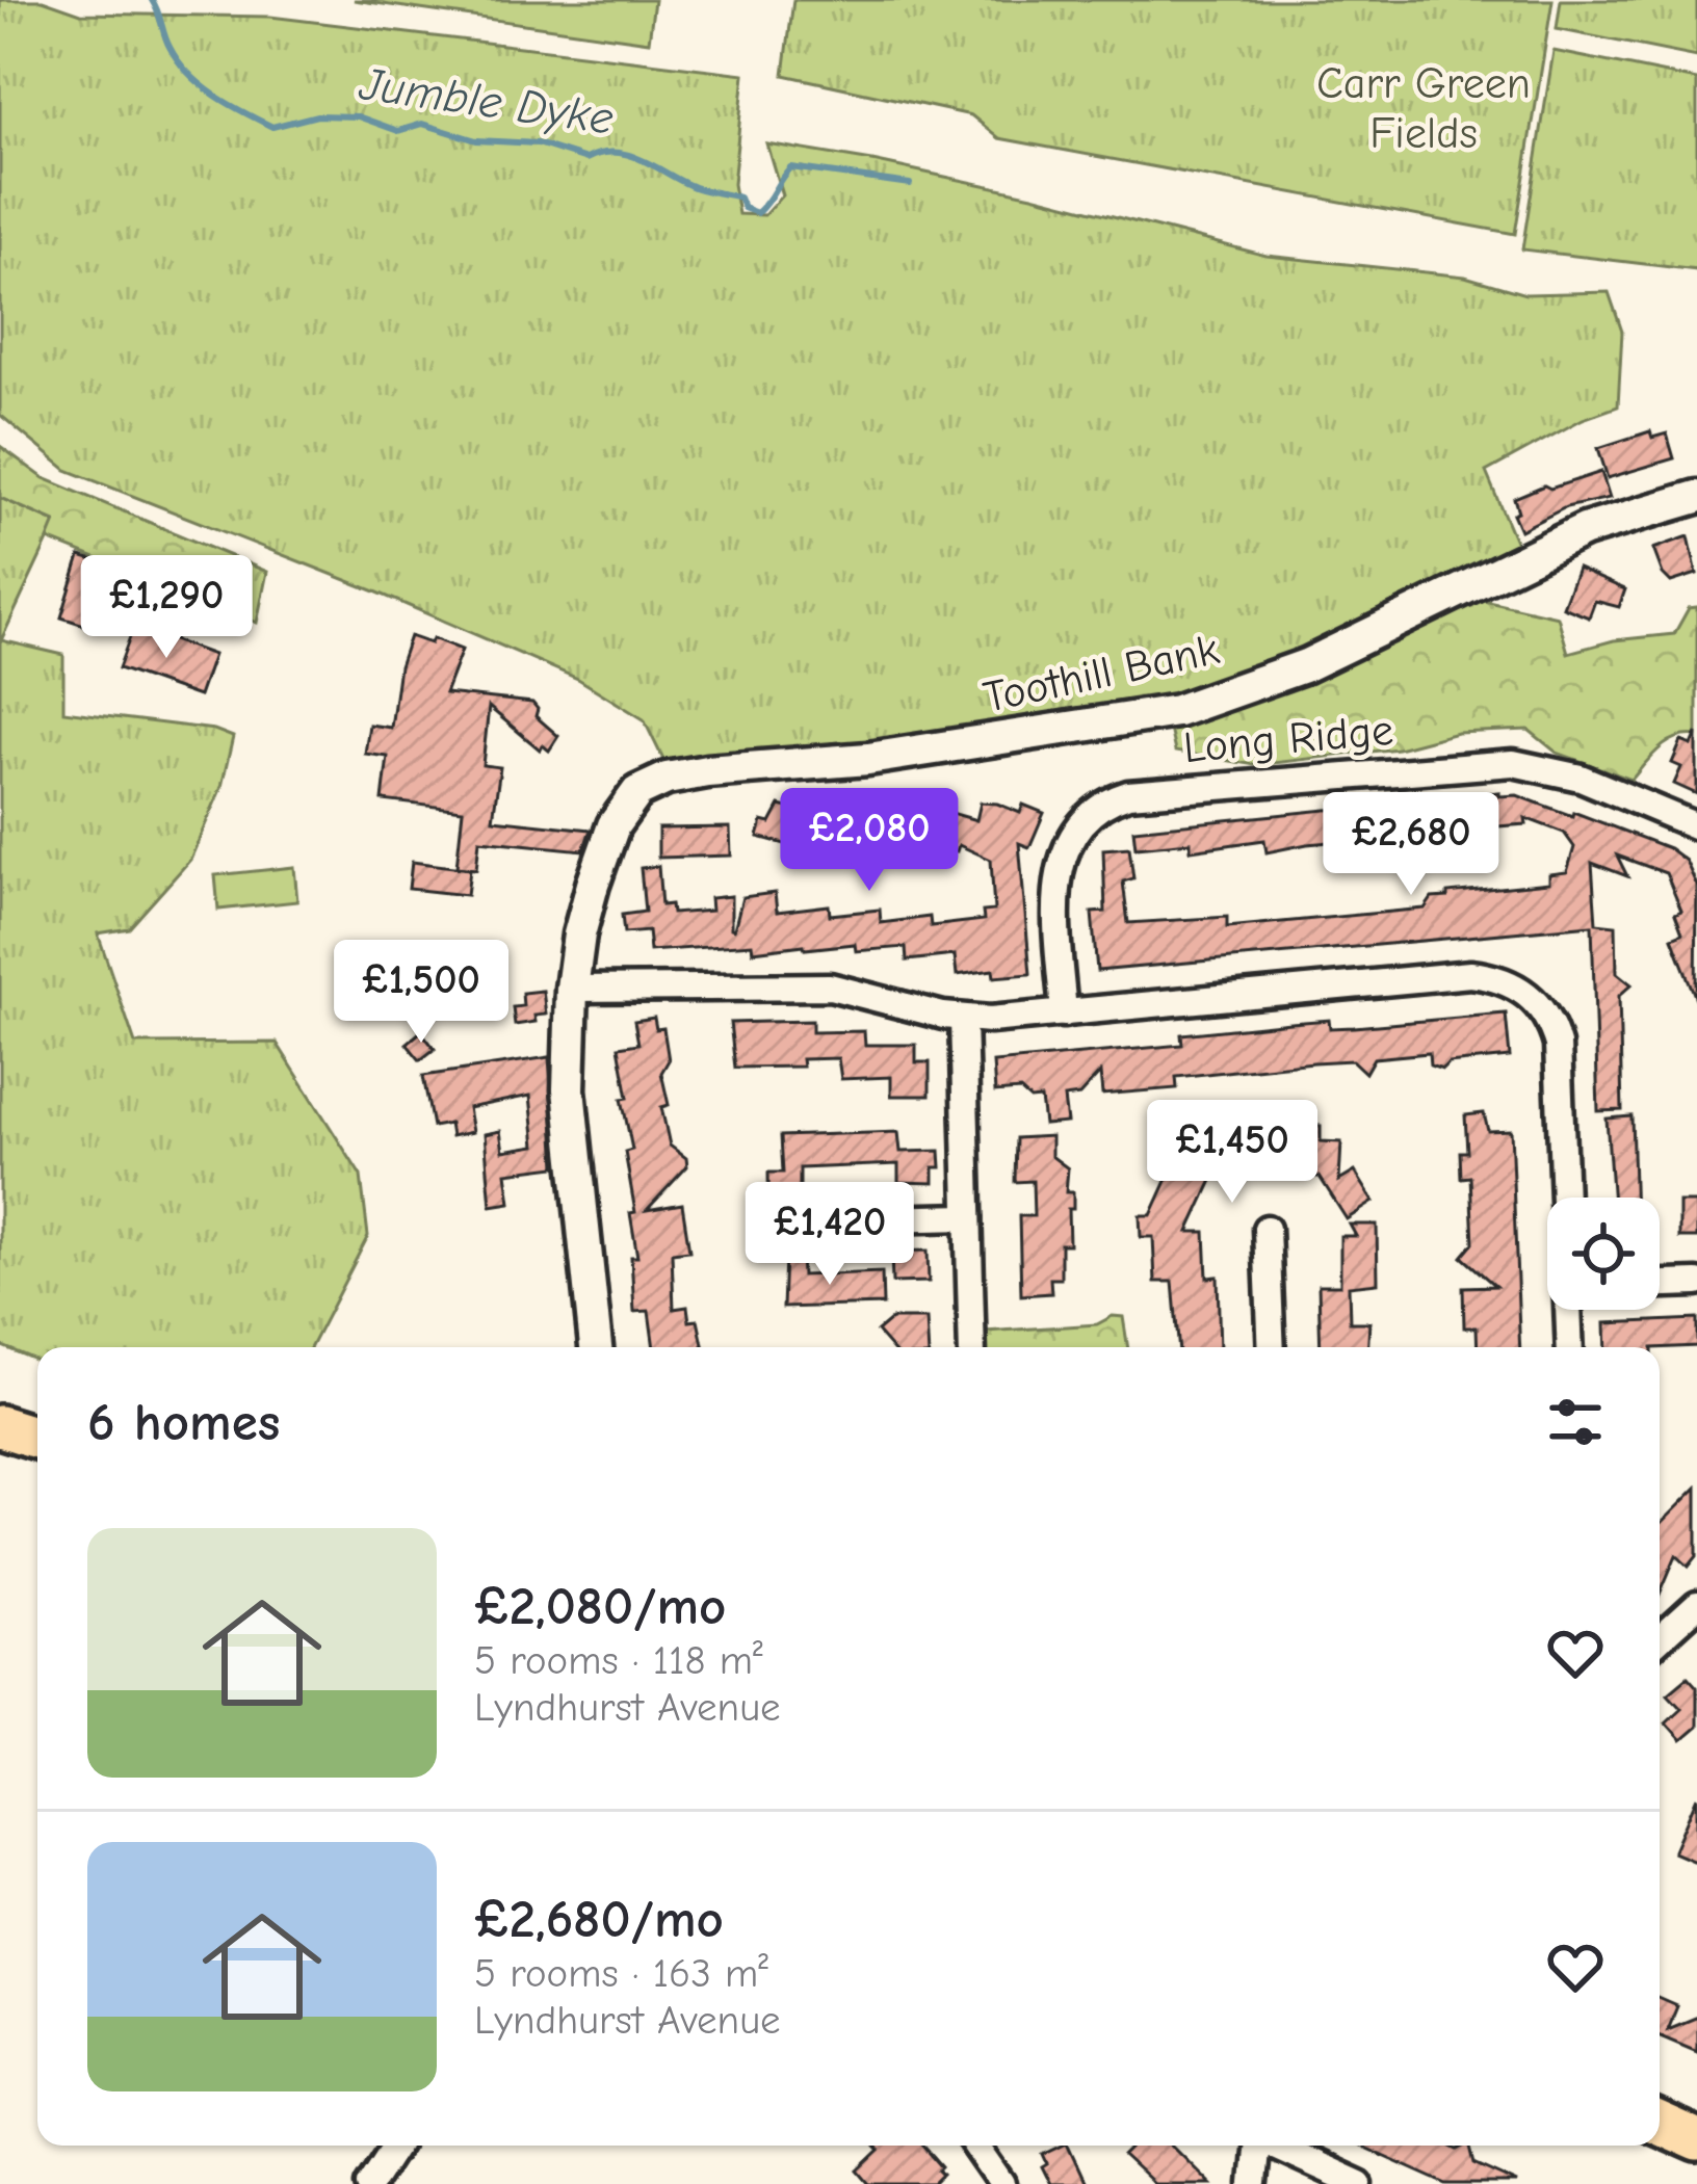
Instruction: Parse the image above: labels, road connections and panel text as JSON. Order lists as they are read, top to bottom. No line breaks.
{"streets":{"street":["Toothill Bank","Long Ridge"]},"water":["Jumble Dyke"],"parks":["Carr Green Fields"],"page":{"price":["£1,290","£2,080","£2,680","£1,500","£1,450","£1,420"],"heading":"6 homes","list":[{"name":"£2,080/mo","note":"5 rooms · 118 m² · Lyndhurst Avenue"},{"name":"£2,680/mo","note":"5 rooms · 163 m² · Lyndhurst Avenue"}]}}
